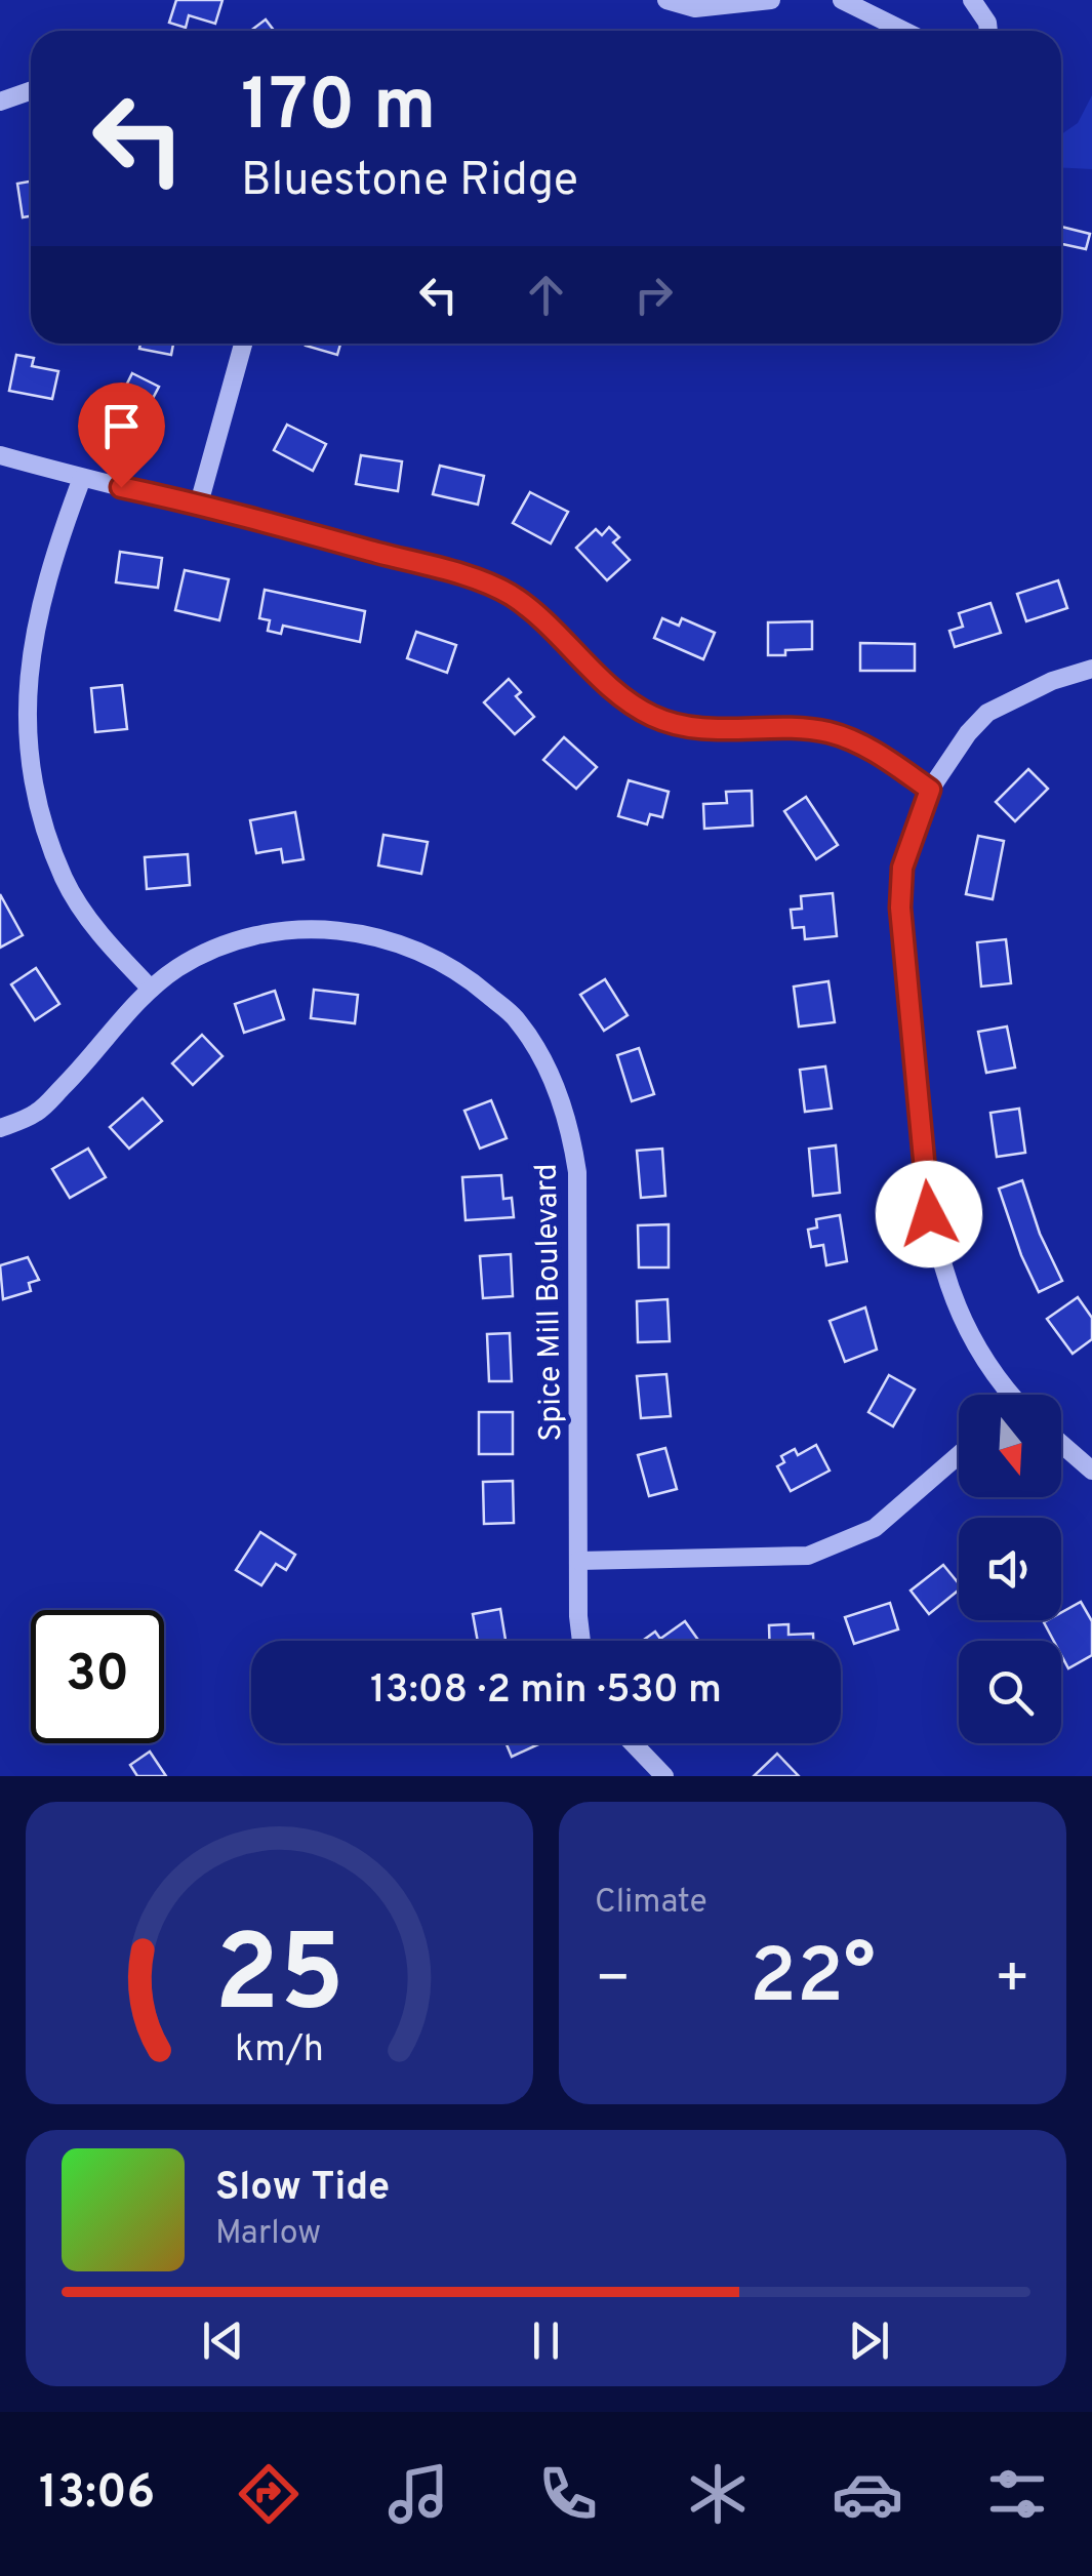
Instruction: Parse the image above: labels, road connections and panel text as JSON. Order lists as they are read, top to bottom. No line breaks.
{"streets":{"street":["Spice Mill Boulevard"]},"north":"bottom","page":{"turn":["170 m","Bluestone Ridge"],"limit":"30","trip":"13:08 · 2 min · 530 m","tile":"Climate","heat":["−","22°","+"],"song":["Slow Tide","Marlow"],"tabs":"13:06","gauge":["25","km/h"]}}
